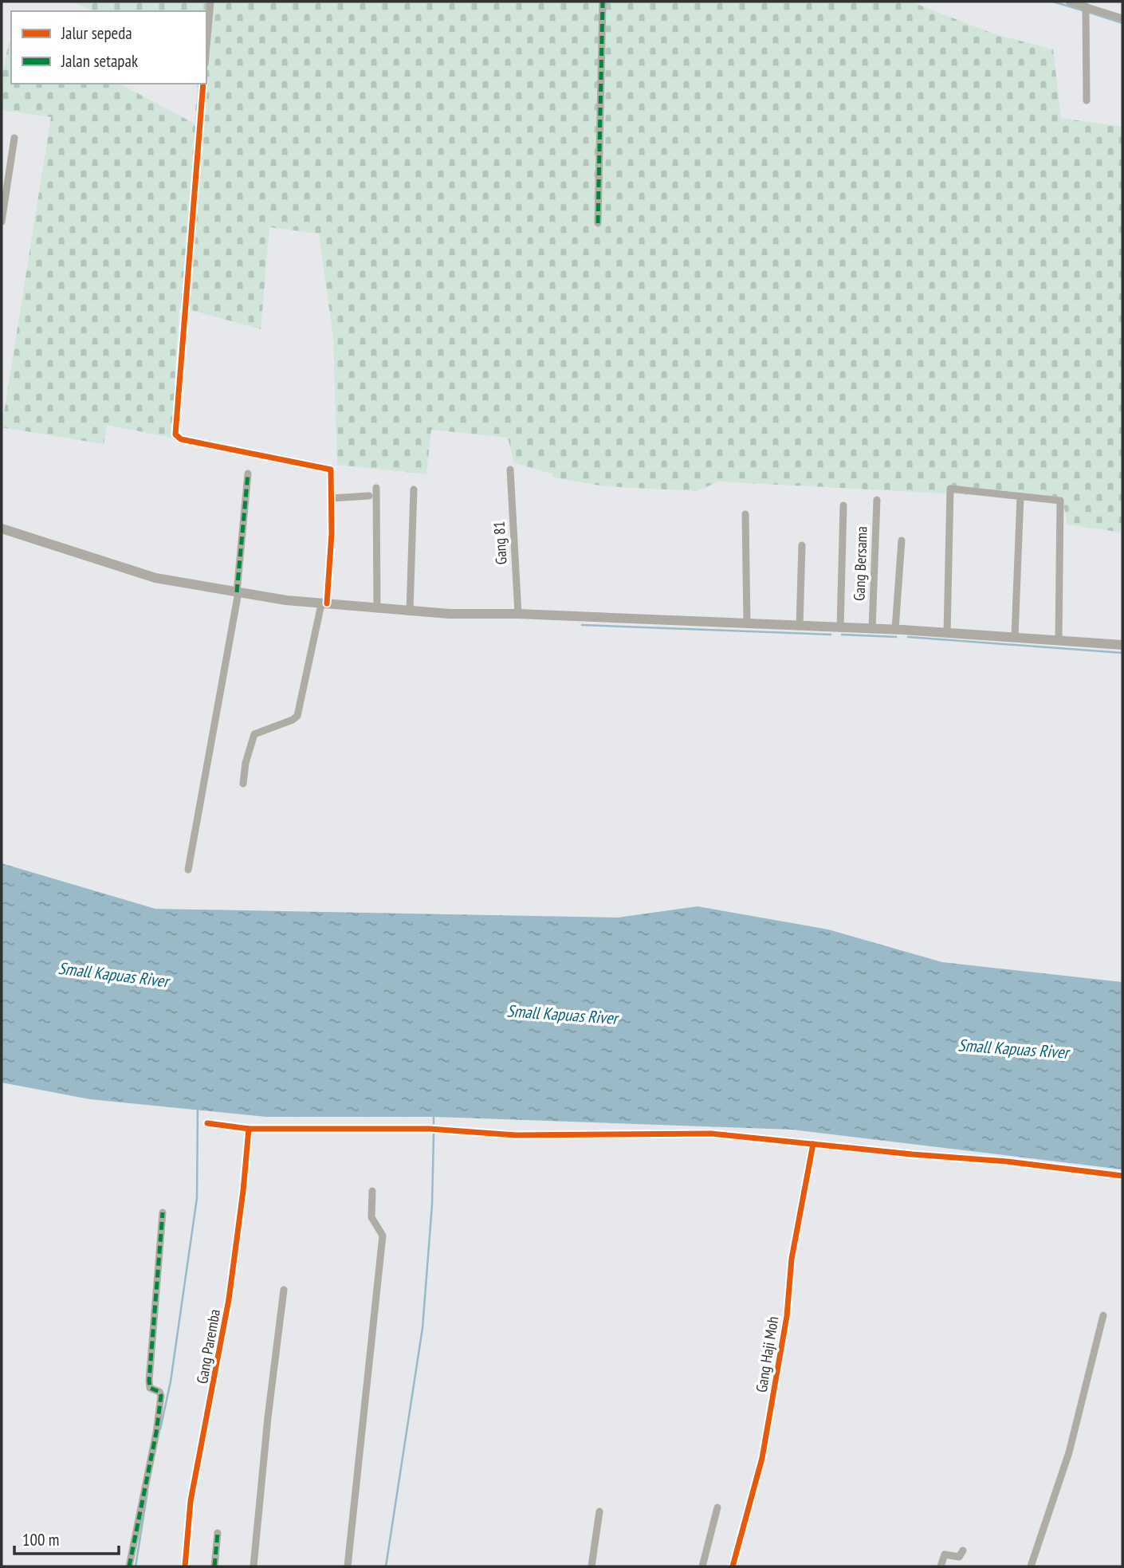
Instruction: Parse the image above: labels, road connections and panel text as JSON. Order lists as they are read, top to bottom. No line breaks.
{"streets":{"street":["Gang 81","Gang Bersama","Gang Paremba","Gang Haji Moh"]},"water":["Small Kapuas River"],"legend":["Jalur sepeda","Jalan setapak"],"scale_bar":"100 m"}
